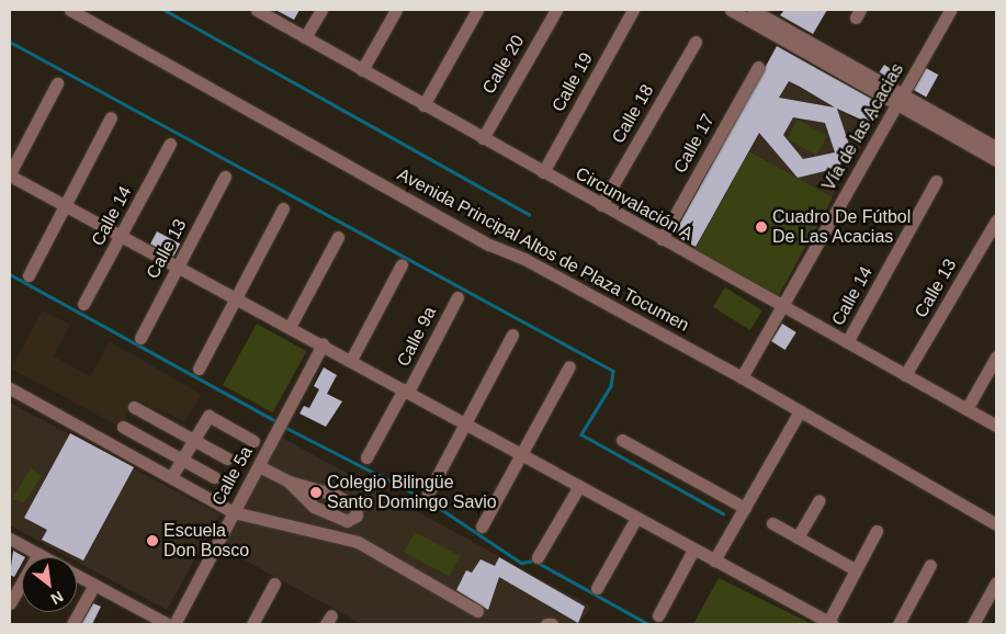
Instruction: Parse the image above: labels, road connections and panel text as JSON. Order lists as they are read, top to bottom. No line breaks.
{"streets":{"street":["Calle 20","Calle 19","Calle 18","Vía de las Acacias","Calle 17","Circunvalación A","Calle 14","Calle 13","Avenida Principal Altos de Plaza Tocumen","Calle 9a","Calle 5a"]},"crossings":[["Calle 20","Circunvalación A"],["Calle 19","Circunvalación A"],["Calle 18","Circunvalación A"],["Vía de las Acacias","Circunvalación A"],["Vía de las Acacias","Avenida Principal Altos de Plaza Tocumen"],["Calle 17","Circunvalación A"],["Circunvalación A","Calle 14"],["Circunvalación A","Calle 13"]],"places":["Cuadro De Fútbol De Las Acacias","Colegio Bilingüe Santo Domingo Savio","Escuela Don Bosco"],"north":"bottom right"}
